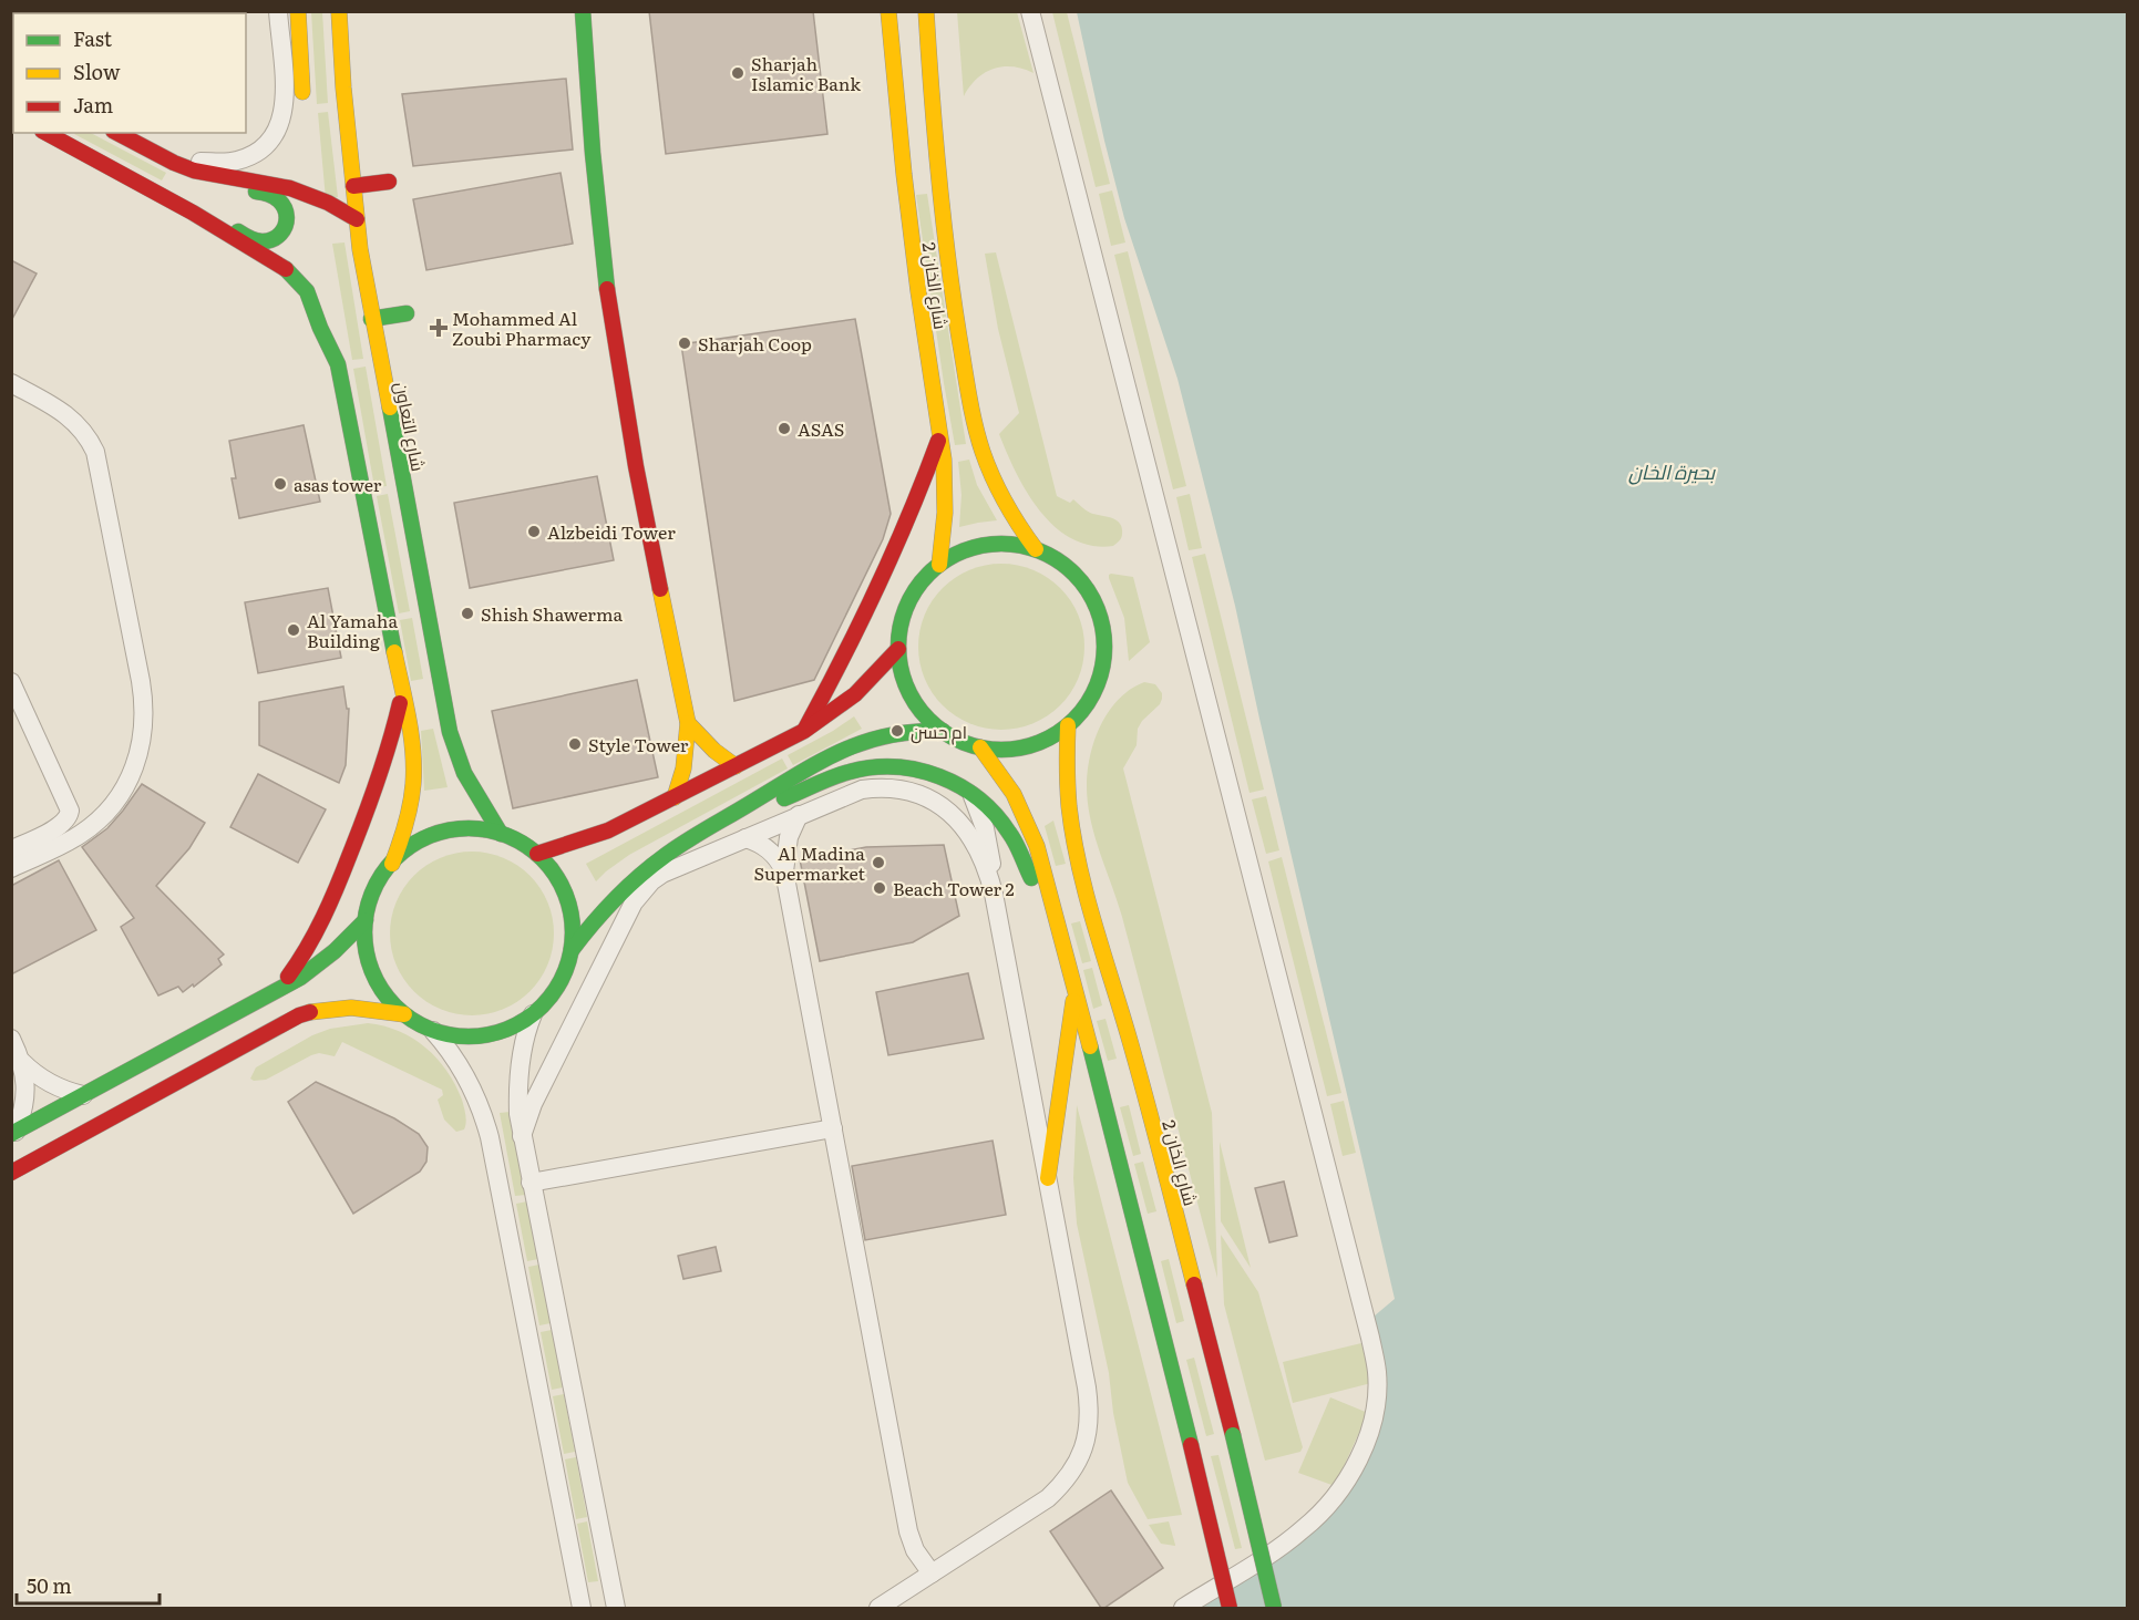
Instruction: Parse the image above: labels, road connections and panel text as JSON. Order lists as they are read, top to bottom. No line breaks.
{"streets":{"main road":["شارع الخان 2","شارع التعاون"]},"water":["بحيرة الخان"],"places":{"other":["Sharjah Islamic Bank","Sharjah Coop","ASAS","asas tower","Alzbeidi Tower","Shish Shawerma","Al Yamaha Building","ام حسن","Style Tower","Al Madina Supermarket","Beach Tower 2"],"health":["Mohammed Al Zoubi Pharmacy"]},"legend":["Fast","Slow","Jam"],"scale_bar":"50 m"}
